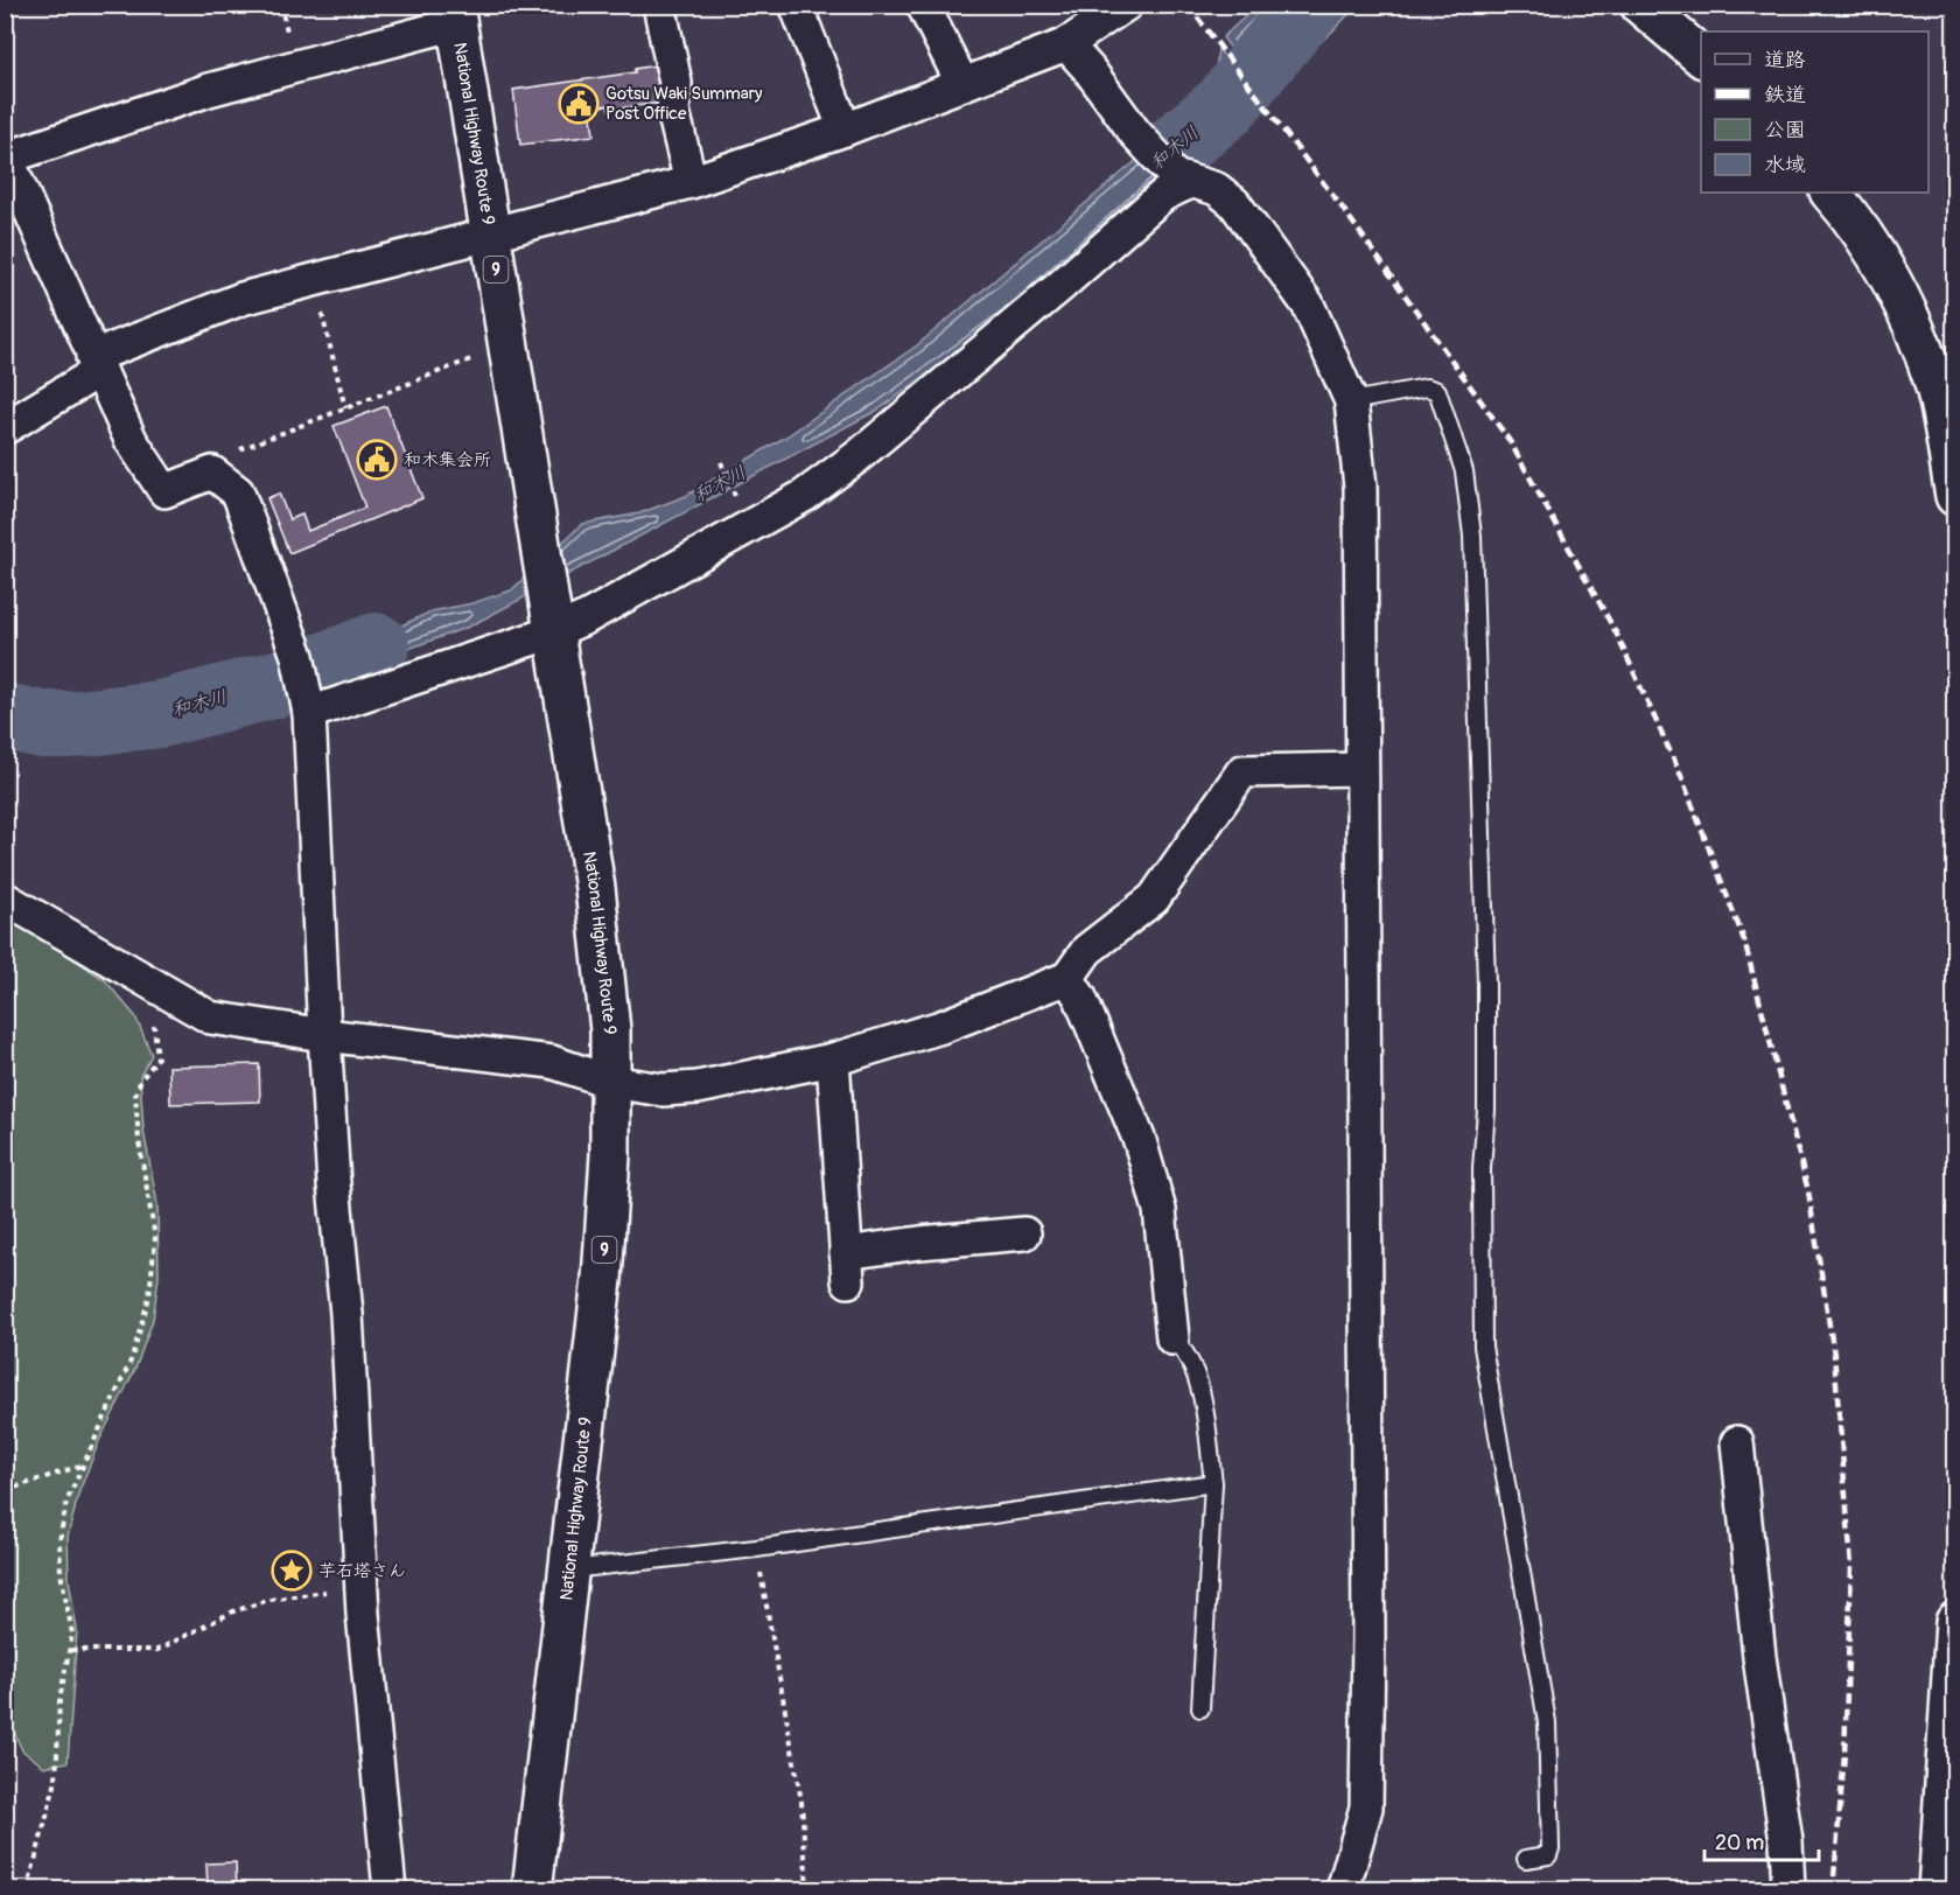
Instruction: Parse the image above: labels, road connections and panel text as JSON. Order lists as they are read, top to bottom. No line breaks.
{"streets":{"main road":["National Highway Route 9","9"]},"water":["和木川"],"places":{"public building":["Gotsu Waki Summary Post Office","和木集会所"],"place":["芋石塔さん"]},"legend":["道路","鉄道","公園","水域"],"scale_bar":"20 m"}
